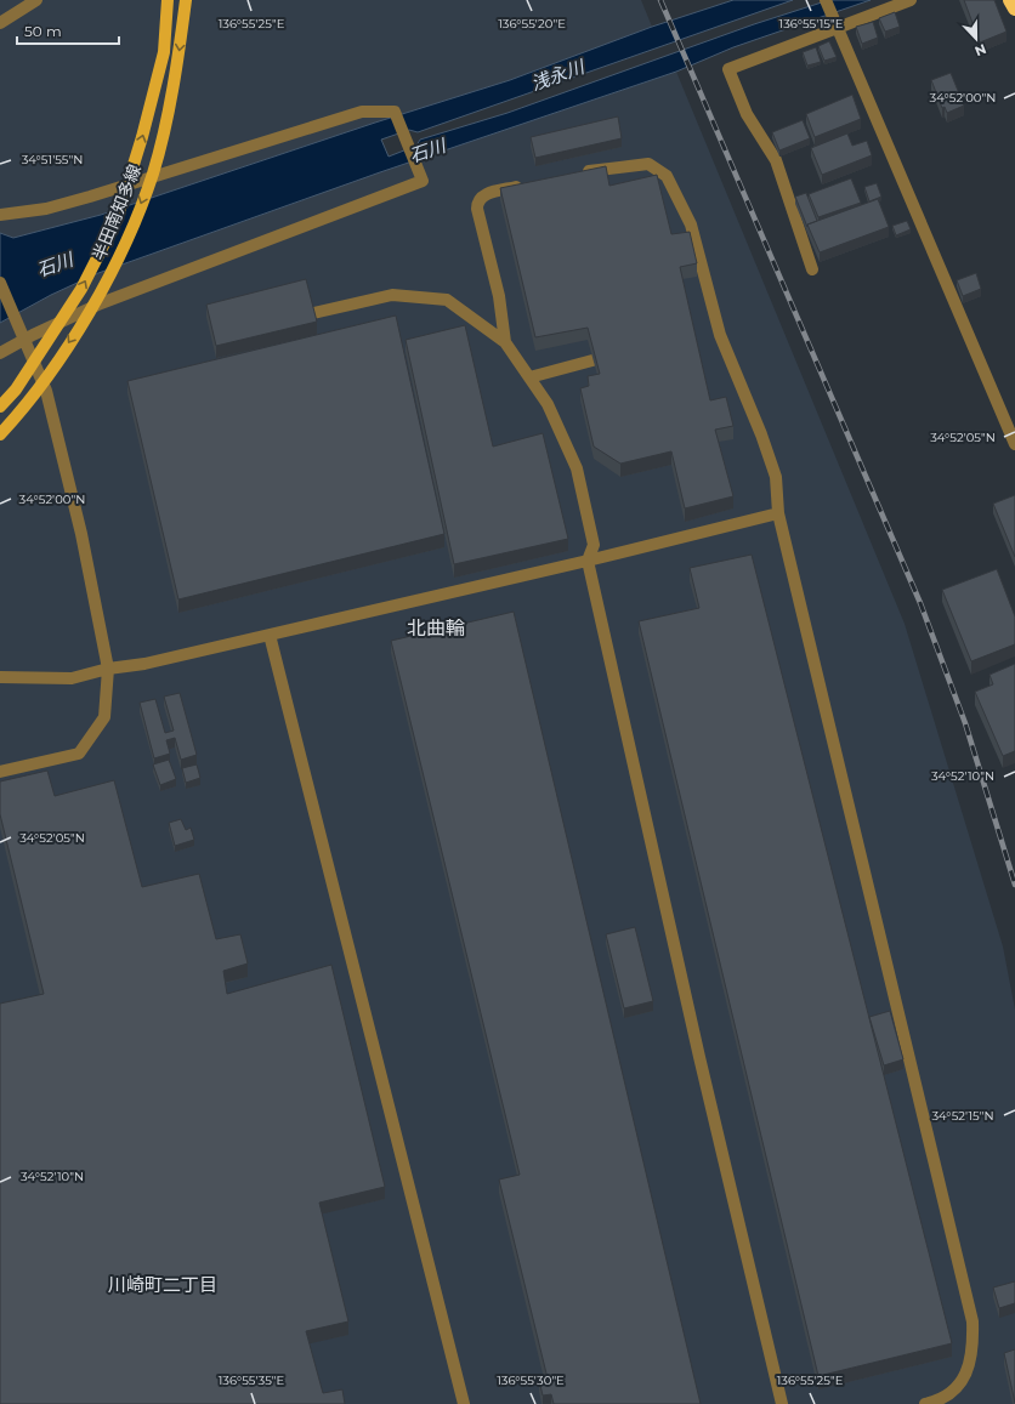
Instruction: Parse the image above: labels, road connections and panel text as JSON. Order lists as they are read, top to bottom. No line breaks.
{"streets":{"main road":["半田南知多線"]},"districts":["北曲輪","川崎町二丁目"],"water":["浅永川","石川"],"scale_bar":"50 m","north":"bottom","coordinates":["136°55'15\"E","136°55'25\"E","136°55'20\"E","34°52'00\"N","34°51'55\"N","34°52'05\"N","34°52'10\"N","34°52'15\"N","136°55'35\"E","136°55'30\"E"]}
